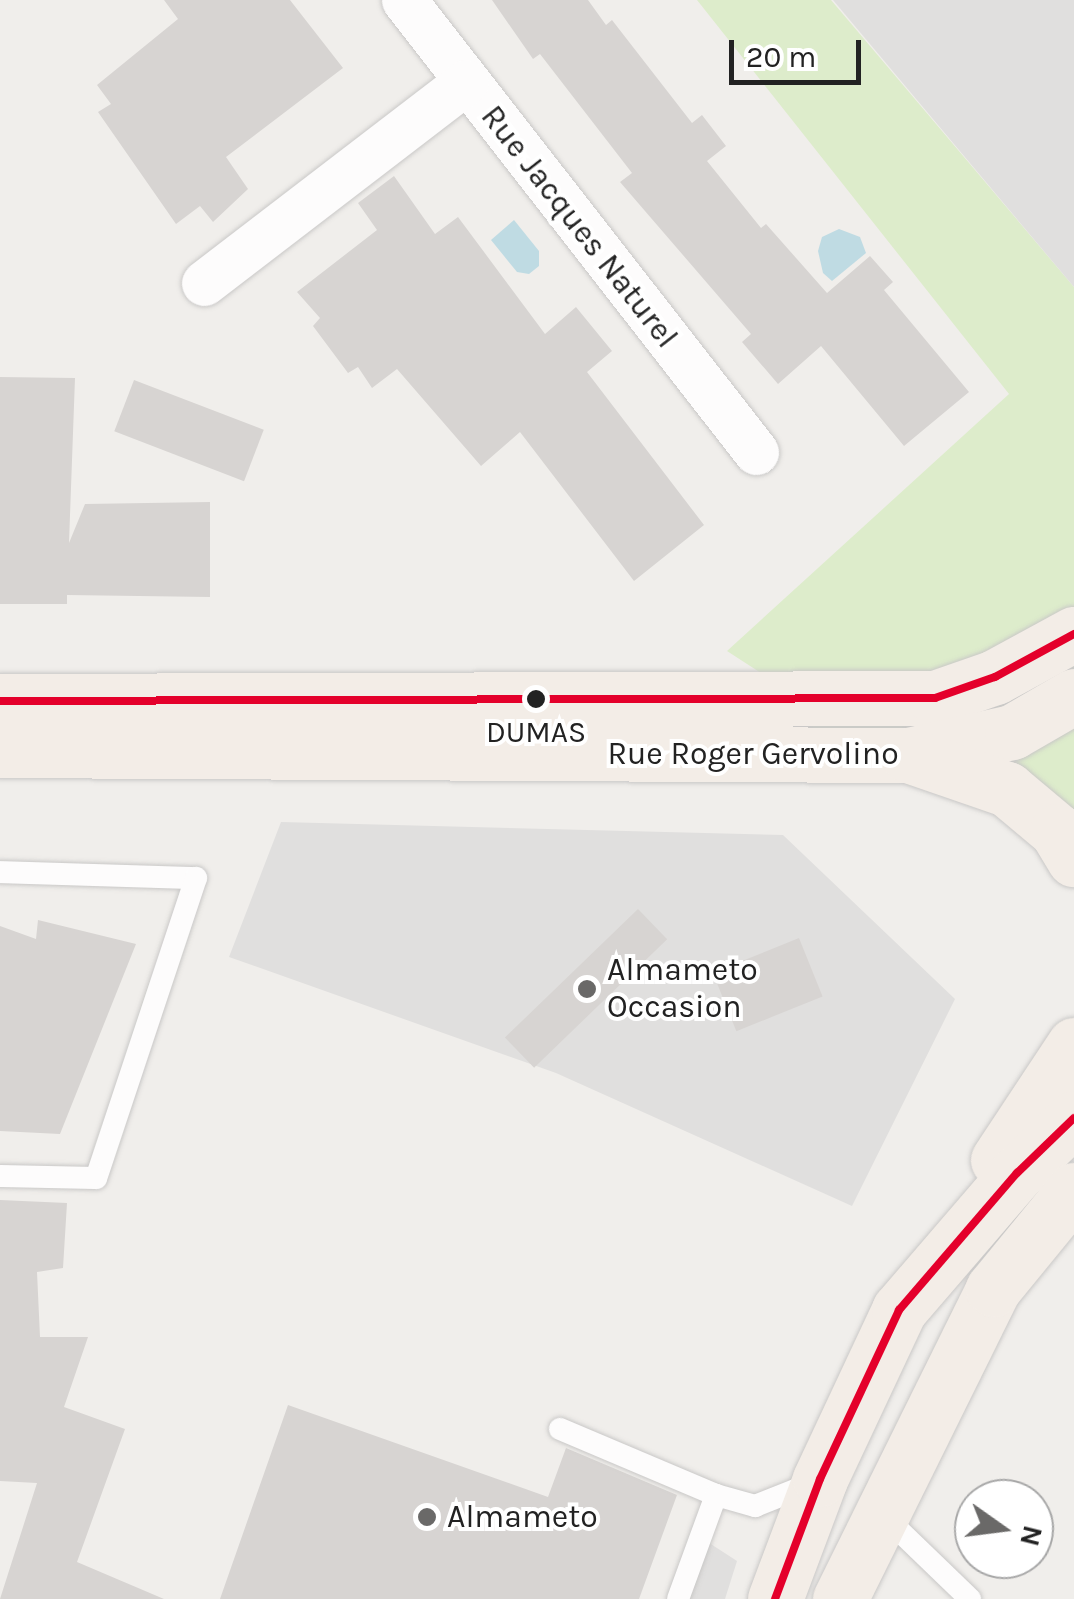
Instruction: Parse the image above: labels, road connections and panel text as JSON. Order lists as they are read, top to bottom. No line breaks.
{"streets":{"main road":["Rue Roger Gervolino"],"street":["Rue Jacques Naturel"]},"places":["DUMAS","Almameto Occasion","Almameto"],"scale_bar":"20 m","north":"right"}
